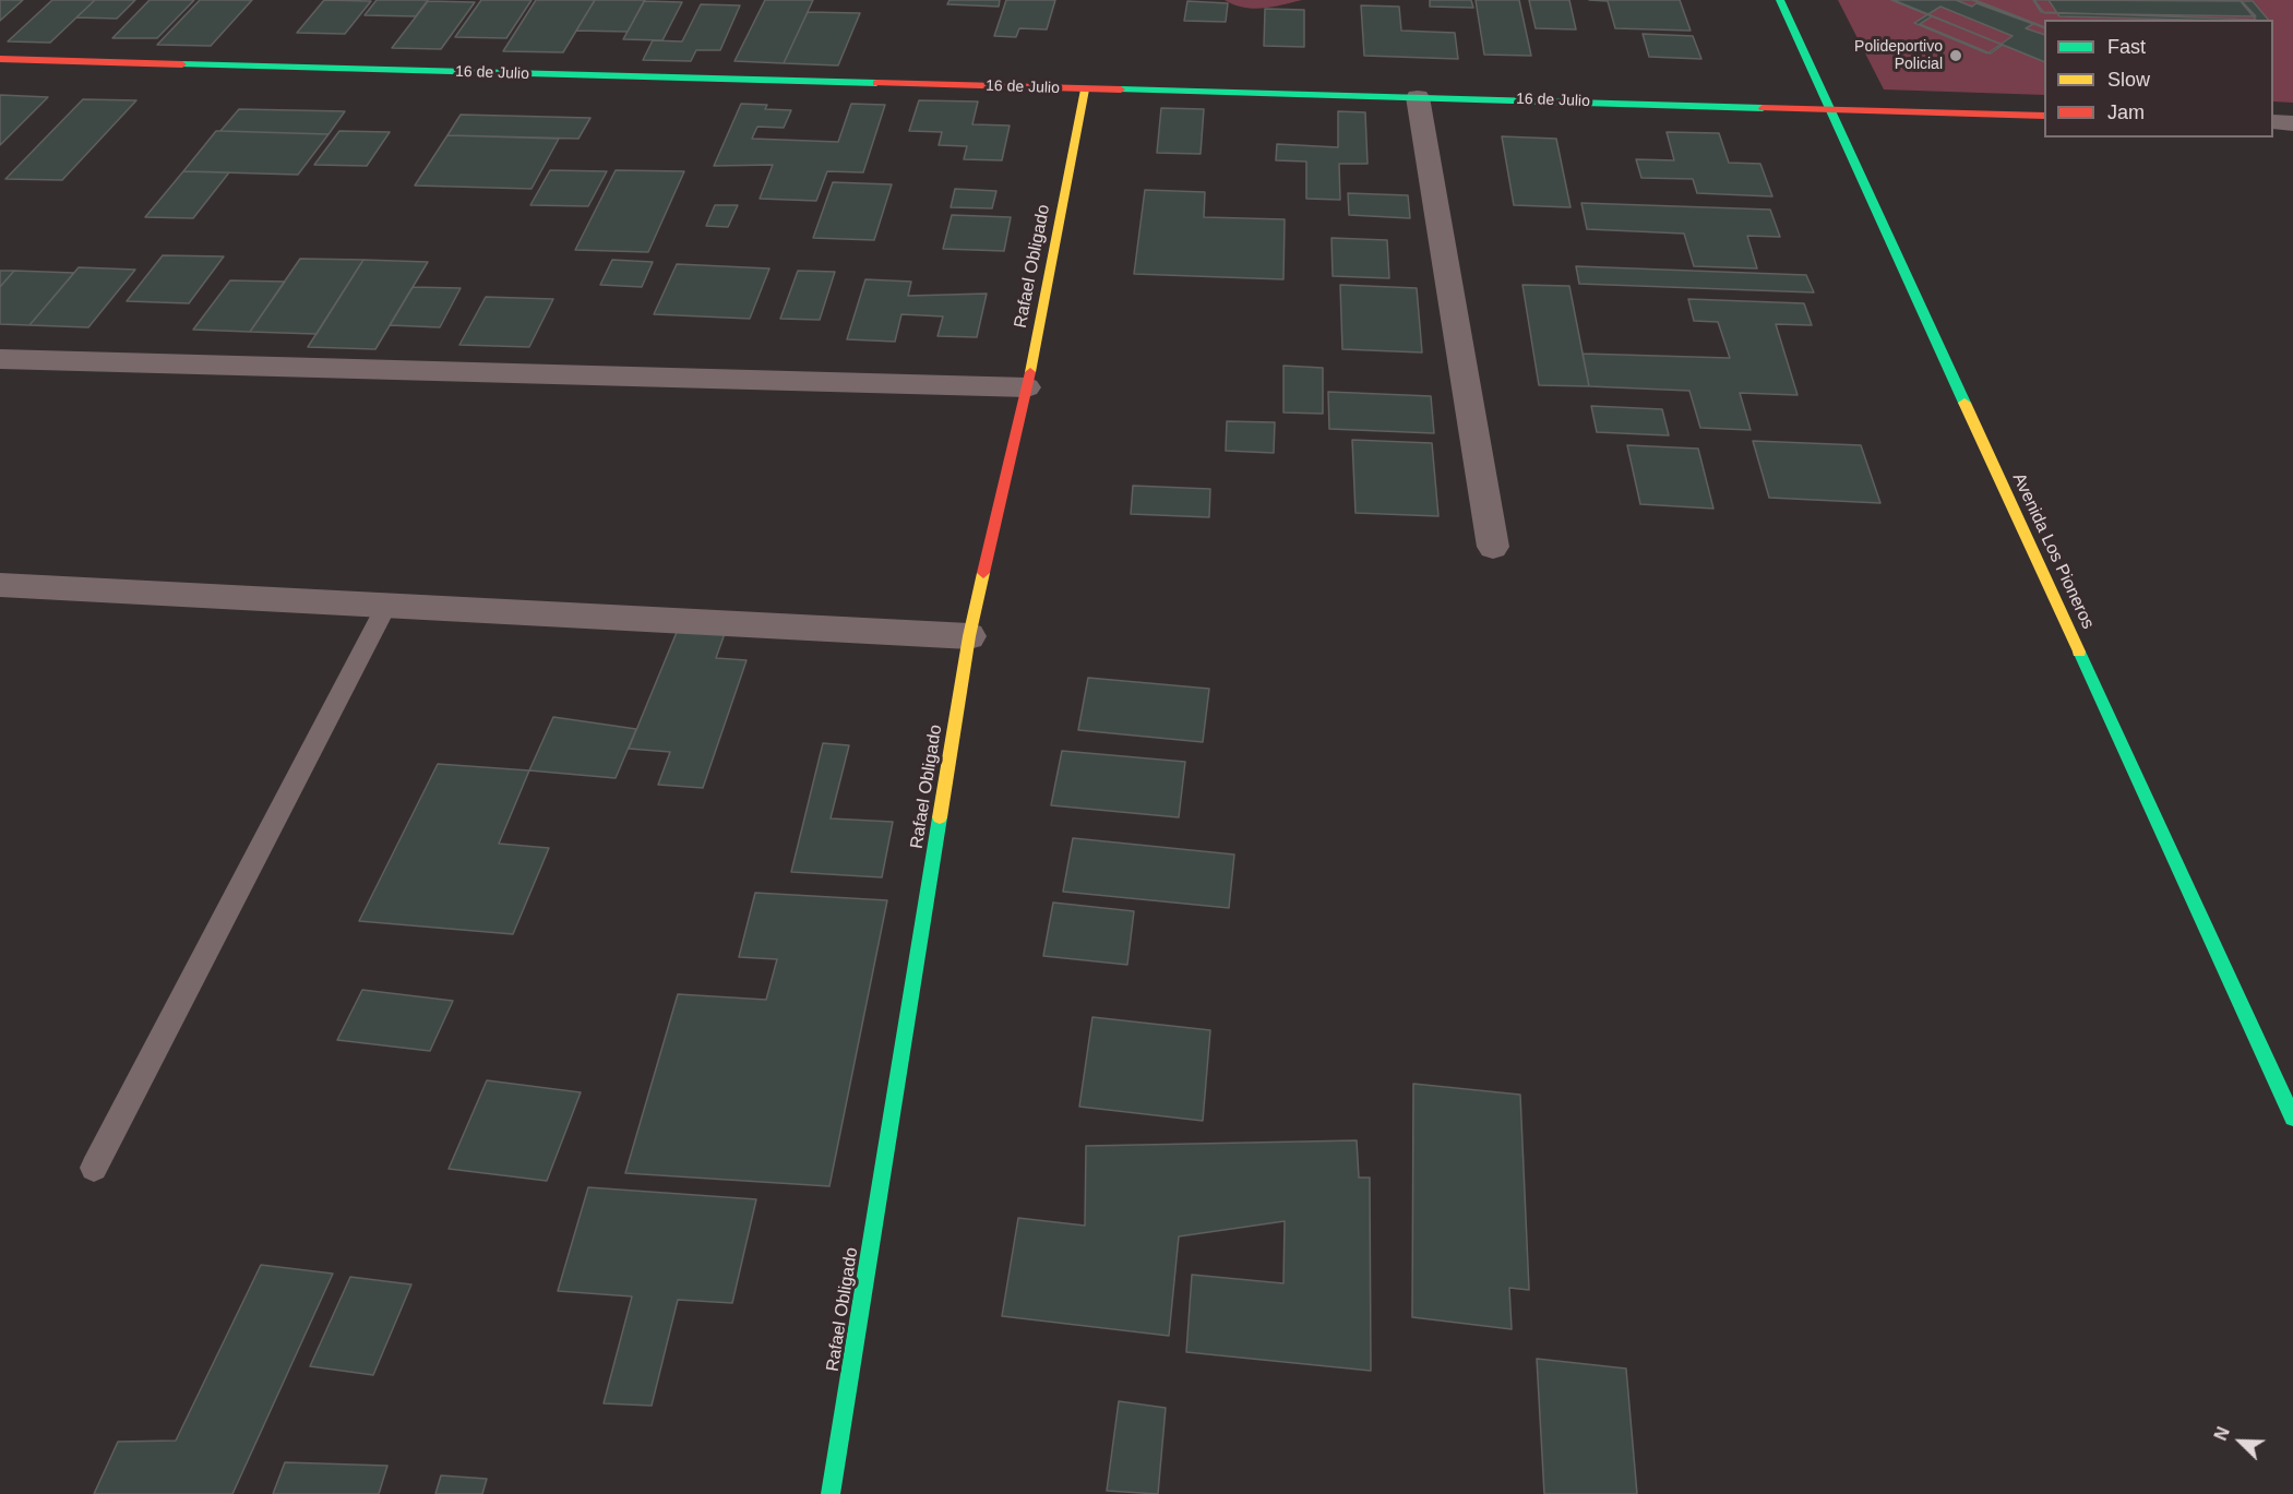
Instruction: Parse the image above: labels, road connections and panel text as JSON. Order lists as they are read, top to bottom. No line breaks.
{"streets":{"street":["16 de Julio","Rafael Obligado","Avenida Los Pioneros"]},"crossings":[["16 de Julio","Rafael Obligado"],["16 de Julio","Avenida Los Pioneros"]],"places":["Polideportivo Policial"],"legend":["Fast","Slow","Jam"],"north":"top left"}
